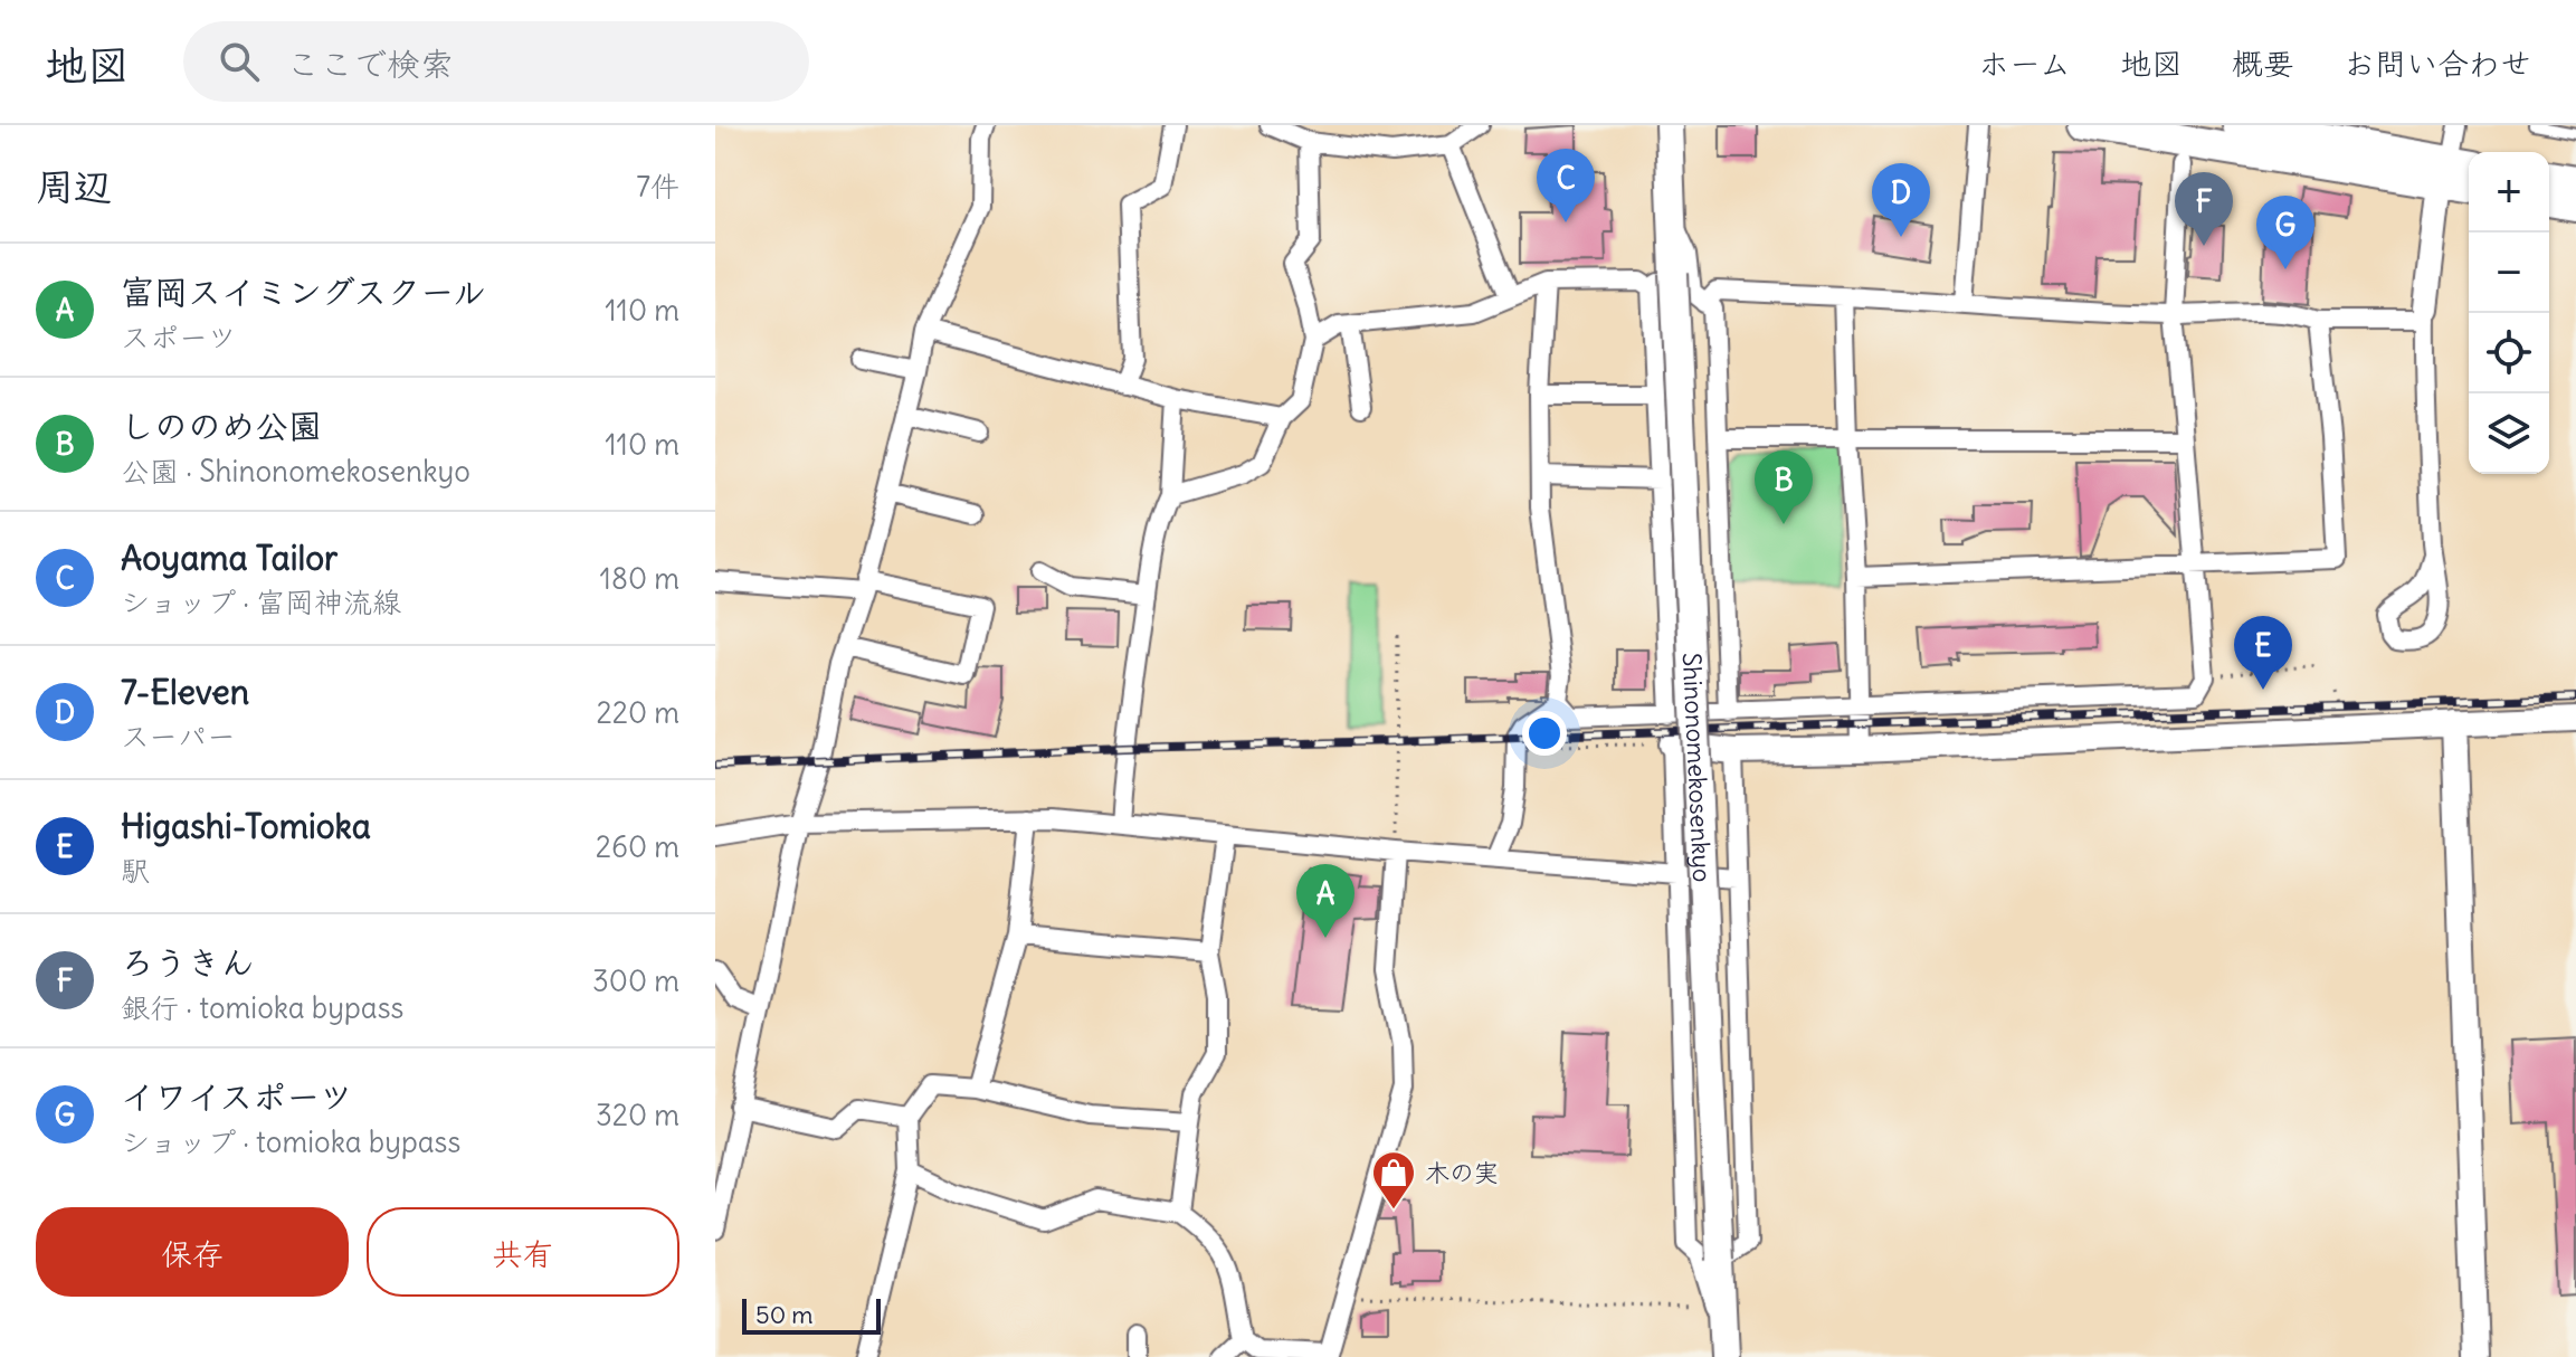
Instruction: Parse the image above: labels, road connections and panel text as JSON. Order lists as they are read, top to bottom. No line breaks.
{"streets":{"main road":["Shinonomekosenkyo"]},"places":{"shop":["木の実"]},"scale_bar":"50 m","page":{"header":"地図","search":"ここで検索","nav":["ホーム","地図","概要","お問い合わせ"],"heading":["周辺","7件"],"pins":["C","D","F","G","B","E","A"],"map_buttons":["+","−"],"list":[{"mark":"A","name":"富岡スイミングスクール","note":"スポーツ","value":"110 m"},{"mark":"B","name":"しののめ公園","note":"公園 · Shinonomekosenkyo","value":"110 m"},{"mark":"C","name":"Aoyama Tailor","note":"ショップ · 富岡神流線","value":"180 m"},{"mark":"D","name":"7-Eleven","note":"スーパー","value":"220 m"},{"mark":"E","name":"Higashi-Tomioka","note":"駅","value":"260 m"},{"mark":"F","name":"ろうきん","note":"銀行 · tomioka bypass","value":"300 m"},{"mark":"G","name":"イワイスポーツ","note":"ショップ · tomioka bypass","value":"320 m"}],"buttons":["保存","共有"],"scale":"50 m"}}
